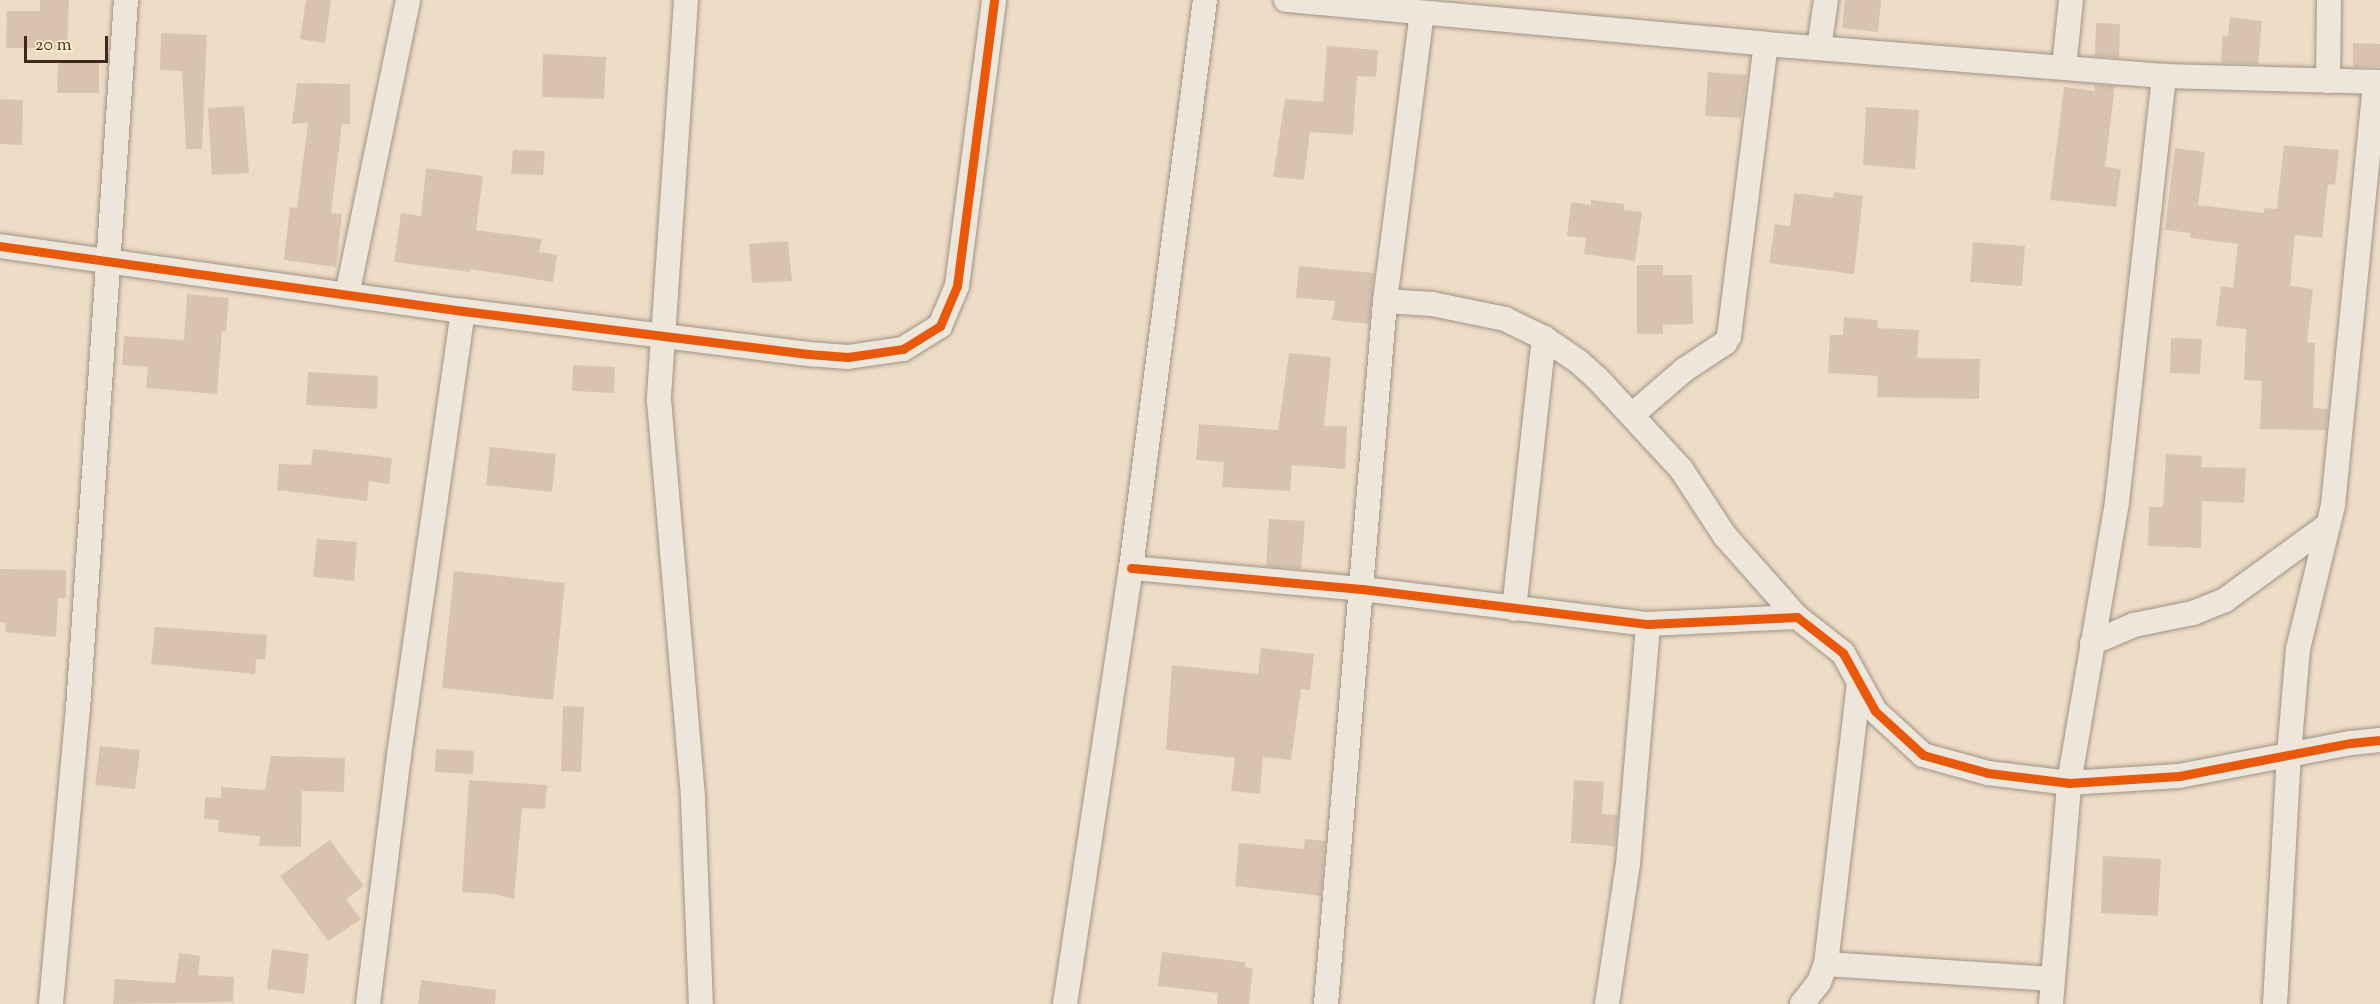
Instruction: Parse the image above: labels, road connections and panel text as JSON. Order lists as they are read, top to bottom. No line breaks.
{"scale_bar":"20 m"}
